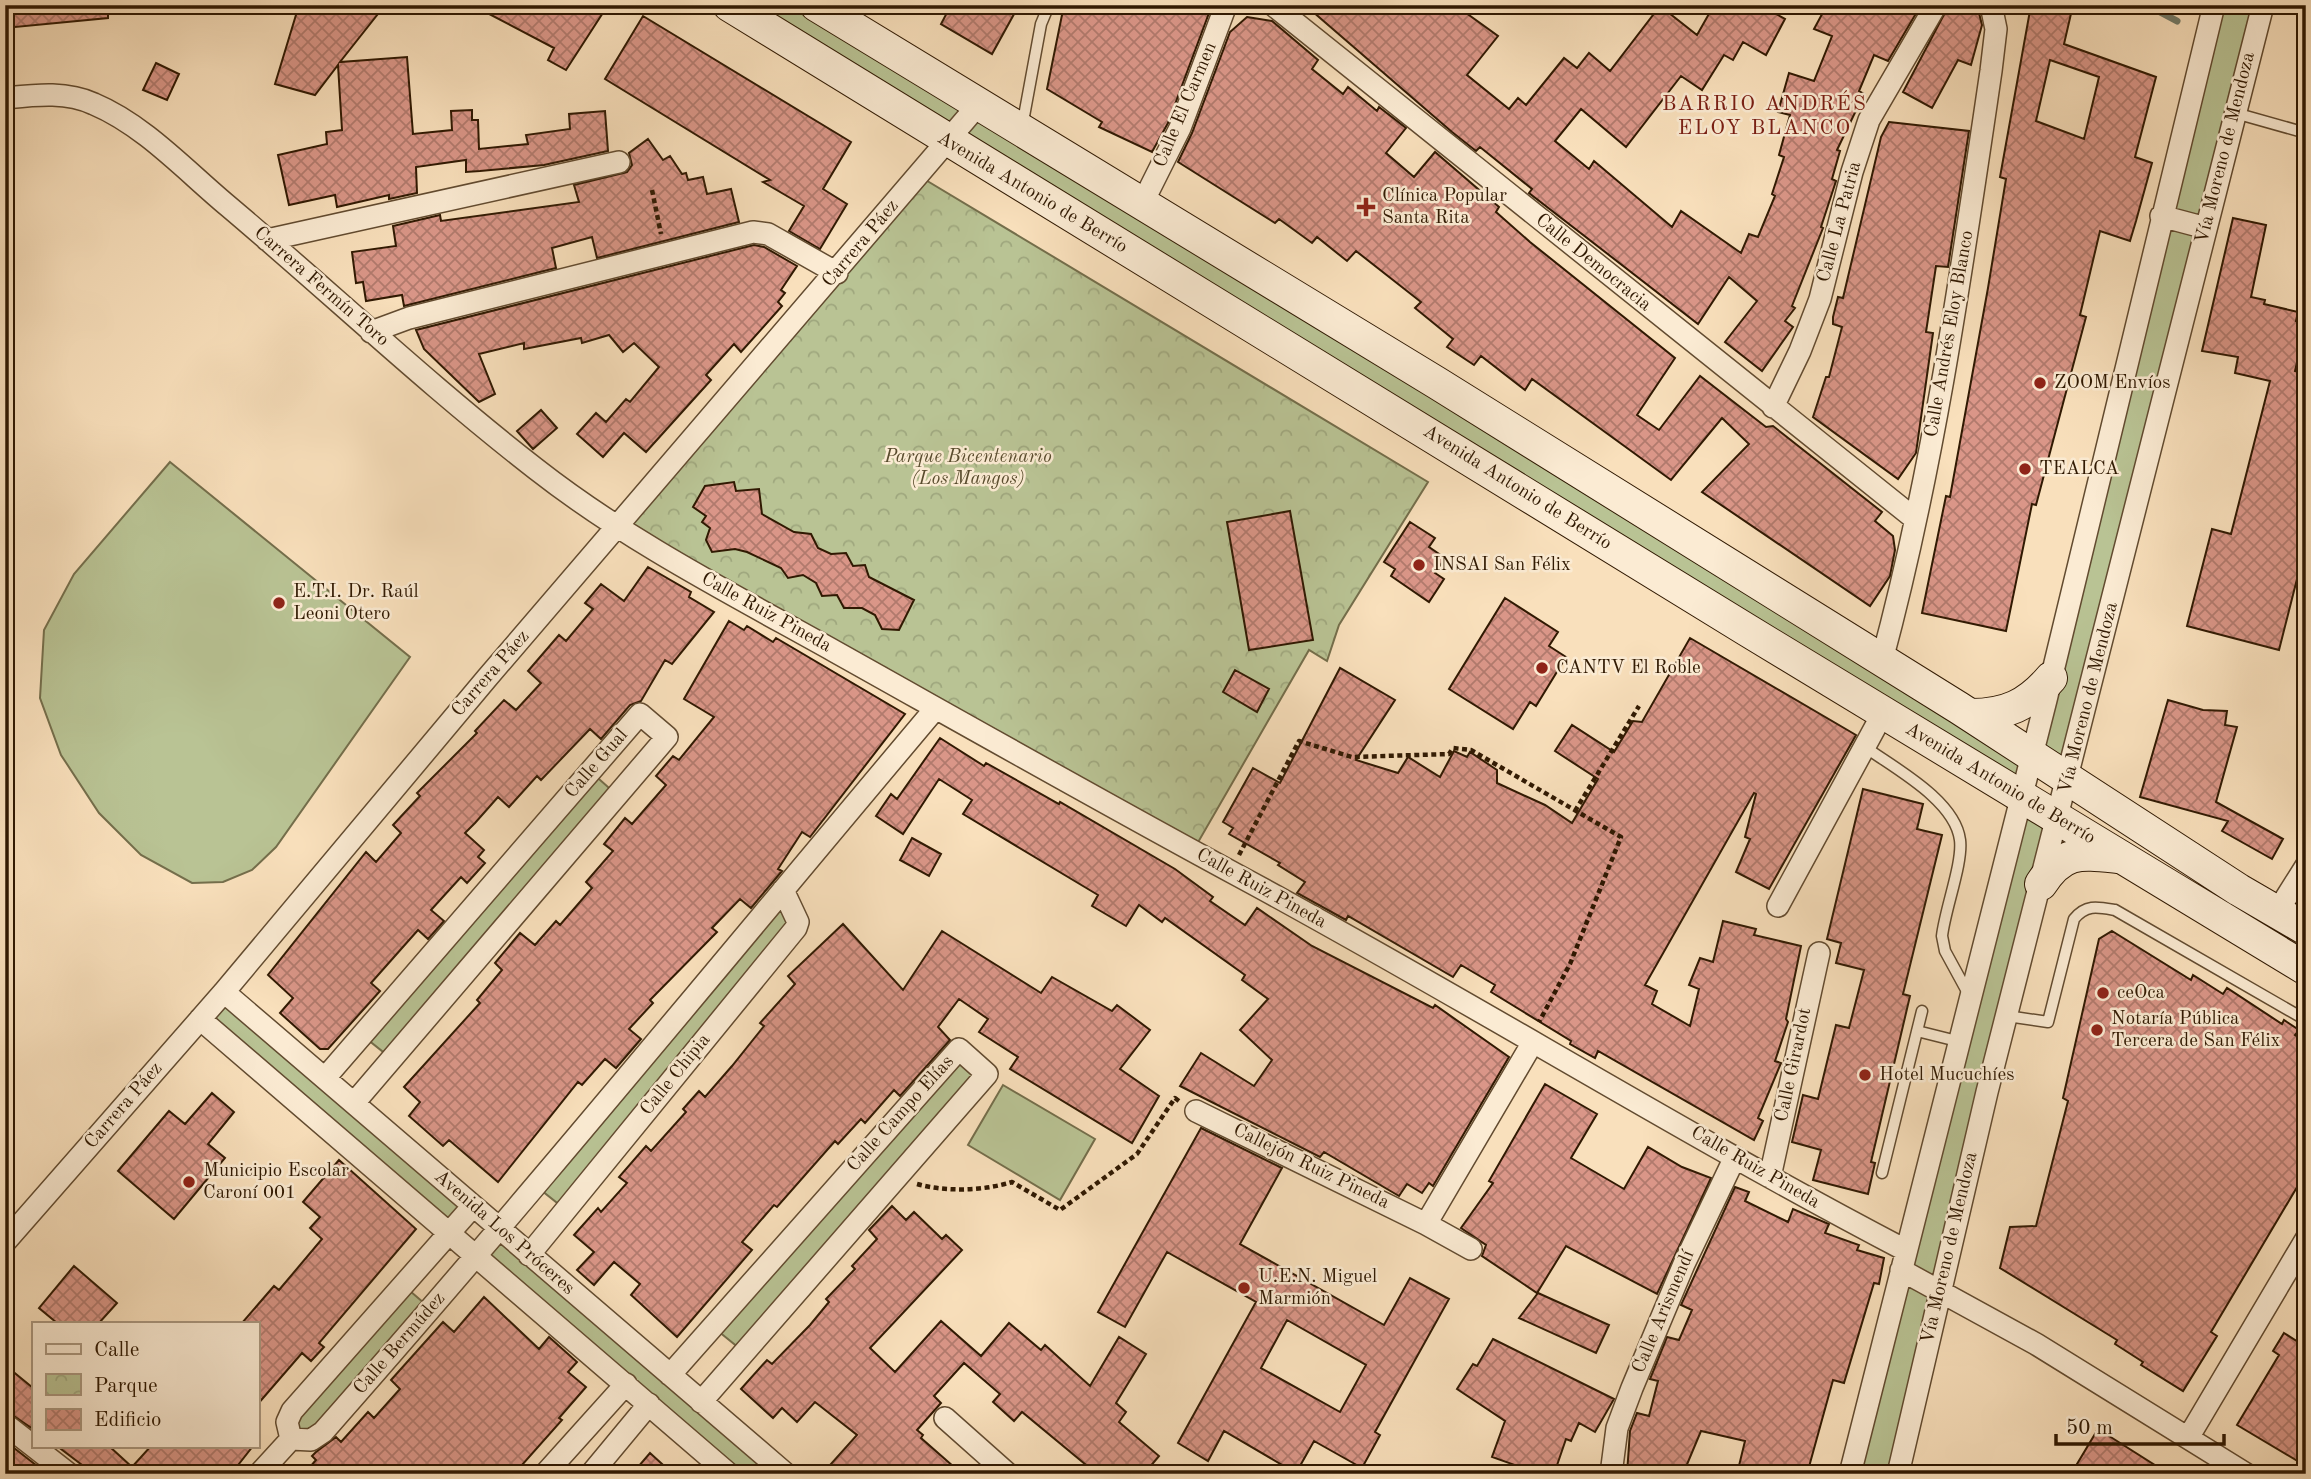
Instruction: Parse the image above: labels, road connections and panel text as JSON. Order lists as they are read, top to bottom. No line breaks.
{"streets":{"street":["Calle El Carmen","Vía Moreno de Mendoza","Avenida Antonio de Berrío","Calle La Patria","Carrera Páez","Calle Democracia","Carrera Fermín Toro","Calle Andrés Eloy Blanco","Calle Ruiz Pineda","Calle Gual","Calle Girardot","Calle Chipia","Calle Campo Elías","Callejón Ruiz Pineda","Avenida Los Próceres","Calle Arismendí","Calle Bermúdez"]},"crossings":[["Calle El Carmen","Avenida Antonio de Berrío"],["Vía Moreno de Mendoza","Avenida Antonio de Berrío"],["Vía Moreno de Mendoza","Calle Ruiz Pineda"],["Avenida Antonio de Berrío","Carrera Páez"],["Avenida Antonio de Berrío","Calle Andrés Eloy Blanco"],["Calle La Patria","Calle Democracia"],["Carrera Páez","Carrera Fermín Toro"],["Carrera Páez","Calle Ruiz Pineda"],["Carrera Páez","Avenida Los Próceres"],["Calle Democracia","Calle Andrés Eloy Blanco"],["Carrera Fermín Toro","Calle Ruiz Pineda"],["Calle Ruiz Pineda","Calle Girardot"],["Calle Ruiz Pineda","Calle Chipia"],["Calle Ruiz Pineda","Calle Arismendí"],["Calle Gual","Avenida Los Próceres"],["Calle Chipia","Avenida Los Próceres"],["Calle Chipia","Calle Bermúdez"],["Calle Campo Elías","Avenida Los Próceres"],["Avenida Los Próceres","Calle Bermúdez"]],"districts":["BARRIO ANDRÉS ELOY BLANCO"],"parks":["Parque Bicentenario (Los Mangos)"],"places":{"health":["Clínica Popular Santa Rita"],"other":["ZOOM Envíos","TEALCA","INSAI San Félix","E.T.I. Dr. Raúl Leoni Otero","CANTV El Roble","ceOca","Notaría Pública Tercera de San Félix","Hotel Mucuchíes","Municipio Escolar Caroní 001","U.E.N. Miguel Marmión"]},"legend":["Calle","Parque","Edificio"],"scale_bar":"50 m"}
